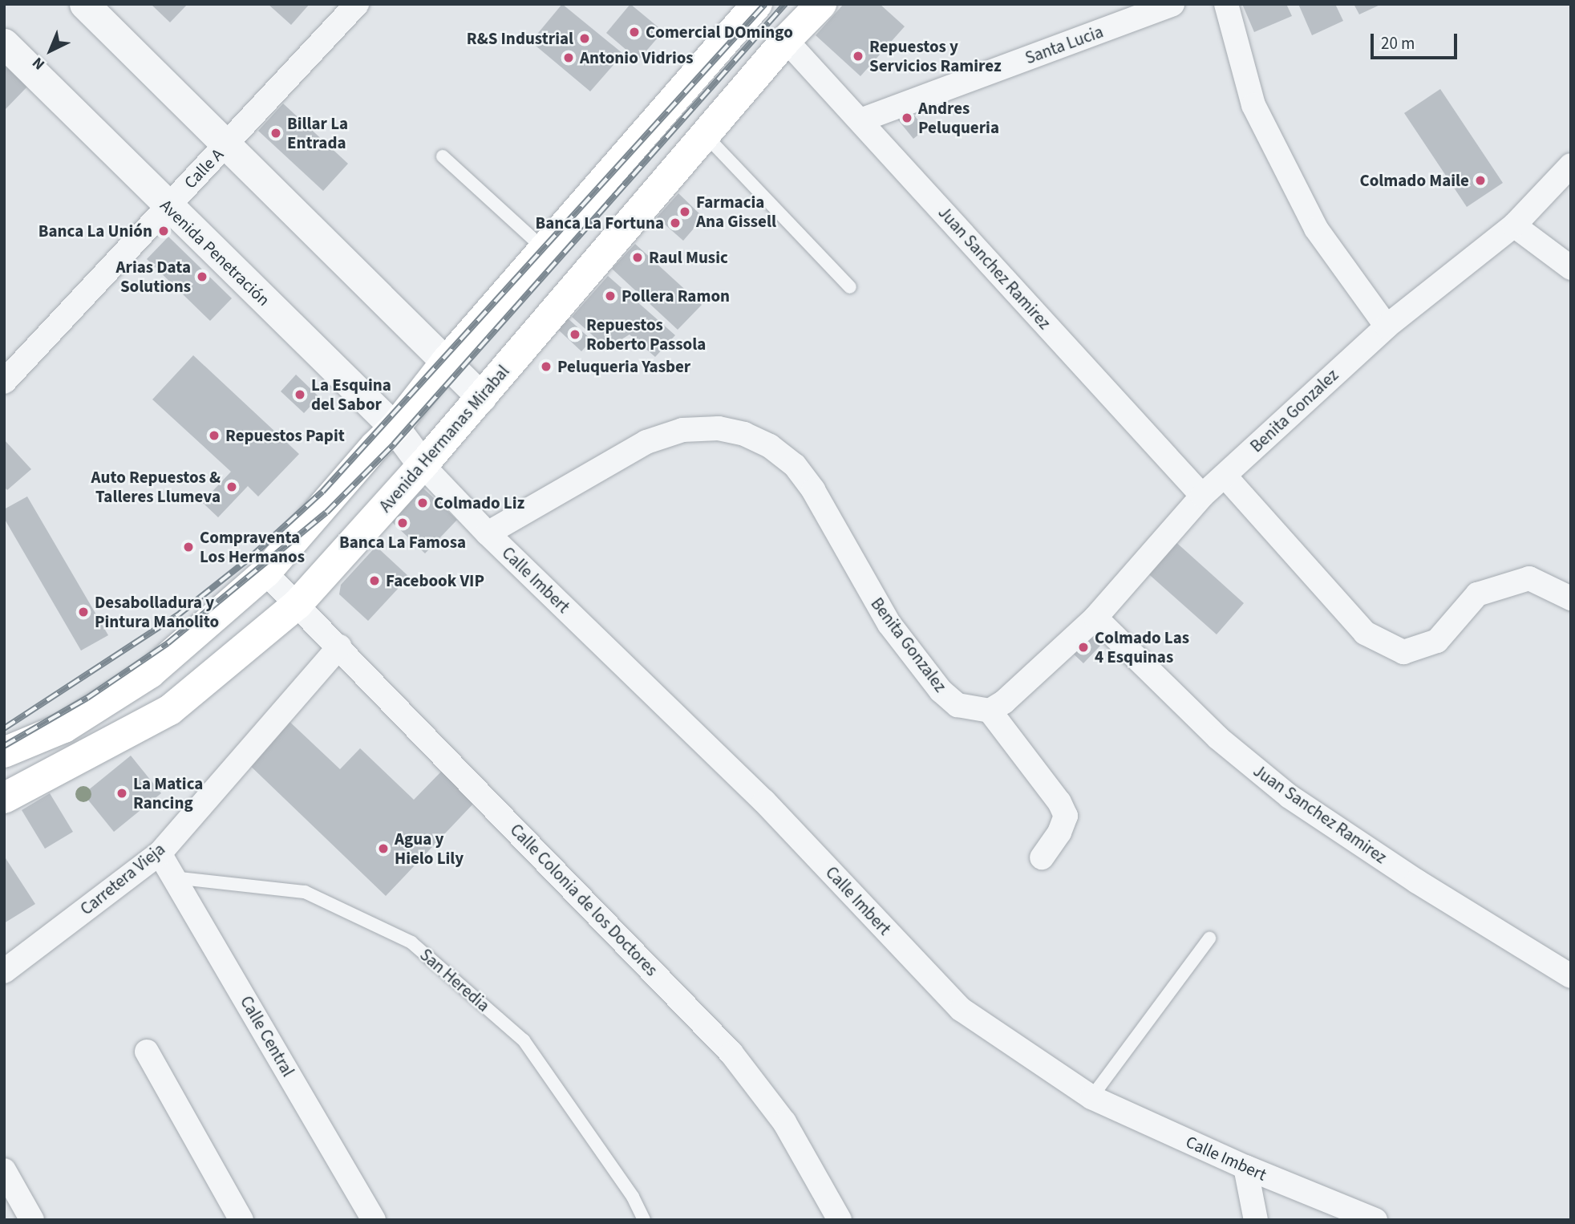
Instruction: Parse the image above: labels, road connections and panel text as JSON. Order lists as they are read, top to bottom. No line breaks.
{"streets":{"main road":["Avenida Hermanas Mirabal"],"street":["Santa Lucia","Calle A","Avenida Penetración","Juan Sanchez Ramirez","Benita Gonzalez","Calle Imbert","Carretera Vieja","Calle Colonia de los Doctores","Calle Central"],"lane":["San Heredia"]},"crossings":[["Santa Lucia","Juan Sanchez Ramirez"],["Calle A","Avenida Penetración"],["Avenida Penetración","Avenida Hermanas Mirabal"],["Avenida Penetración","Calle Imbert"],["Juan Sanchez Ramirez","Benita Gonzalez"],["Juan Sanchez Ramirez","Avenida Hermanas Mirabal"],["Benita Gonzalez","Calle Imbert"],["Avenida Hermanas Mirabal","Calle Imbert"],["Avenida Hermanas Mirabal","Calle Colonia de los Doctores"],["Carretera Vieja","Calle Colonia de los Doctores"],["Carretera Vieja","Calle Central"],["San Heredia","Calle Central"]],"places":["Comercial DOmingo","R&S Industrial","Repuestos y Servicios Ramirez","Antonio Vidrios","Andres Peluqueria","Billar La Entrada","Colmado Maile","Farmacia Ana Gissell","Banca La Fortuna","Banca La Unión","Raul Music","Arias Data Solutions","Pollera Ramon","Repuestos Roberto Passola","Peluqueria Yasber","La Esquina del Sabor","Repuestos Papit","Auto Repuestos & Talleres Llumeva","Colmado Liz","Banca La Famosa","Compraventa Los Hermanos","Facebook VIP","Desabolladura y Pintura Manolito","Colmado Las 4 Esquinas","La Matica Rancing","Agua y Hielo Lily"],"scale_bar":"20 m","north":"bottom left"}
